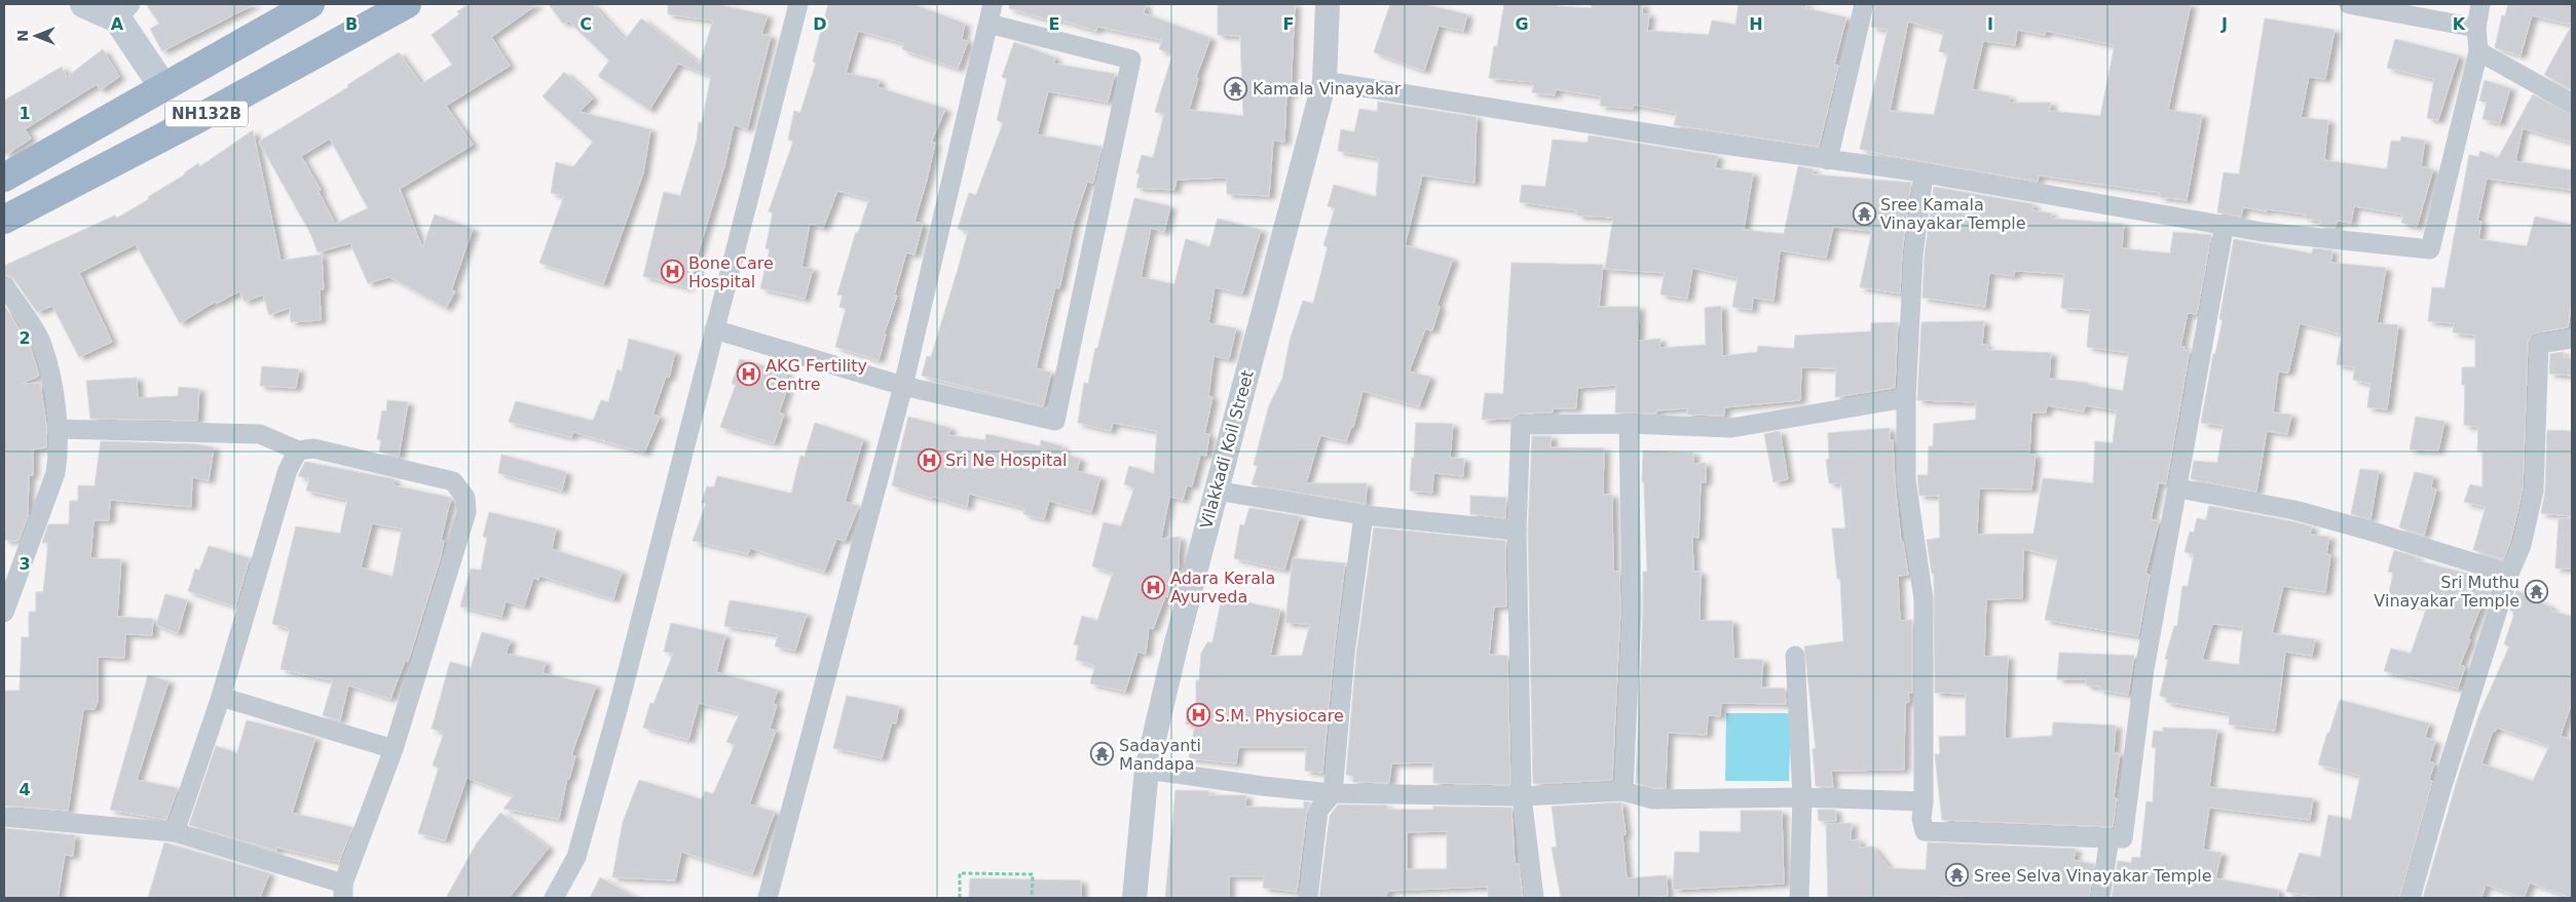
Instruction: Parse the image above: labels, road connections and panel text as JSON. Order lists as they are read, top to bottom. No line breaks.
{"streets":{"highway":["NH132B"],"street":["Vilakkadi Koil Street"]},"places":{"temple":["Kamala Vinayakar","Sree Kamala Vinayakar Temple","Sri Muthu Vinayakar Temple","Sadayanti Mandapa","Sree Selva Vinayakar Temple"],"hospital":["Bone Care Hospital","AKG Fertility Centre","Sri Ne Hospital","Adara Kerala Ayurveda","S.M. Physiocare"]},"north":"left","grid":{"columns":["A","B","C","D","E","F","G","H","I","J","K"],"rows":["1","2","3","4"]}}
